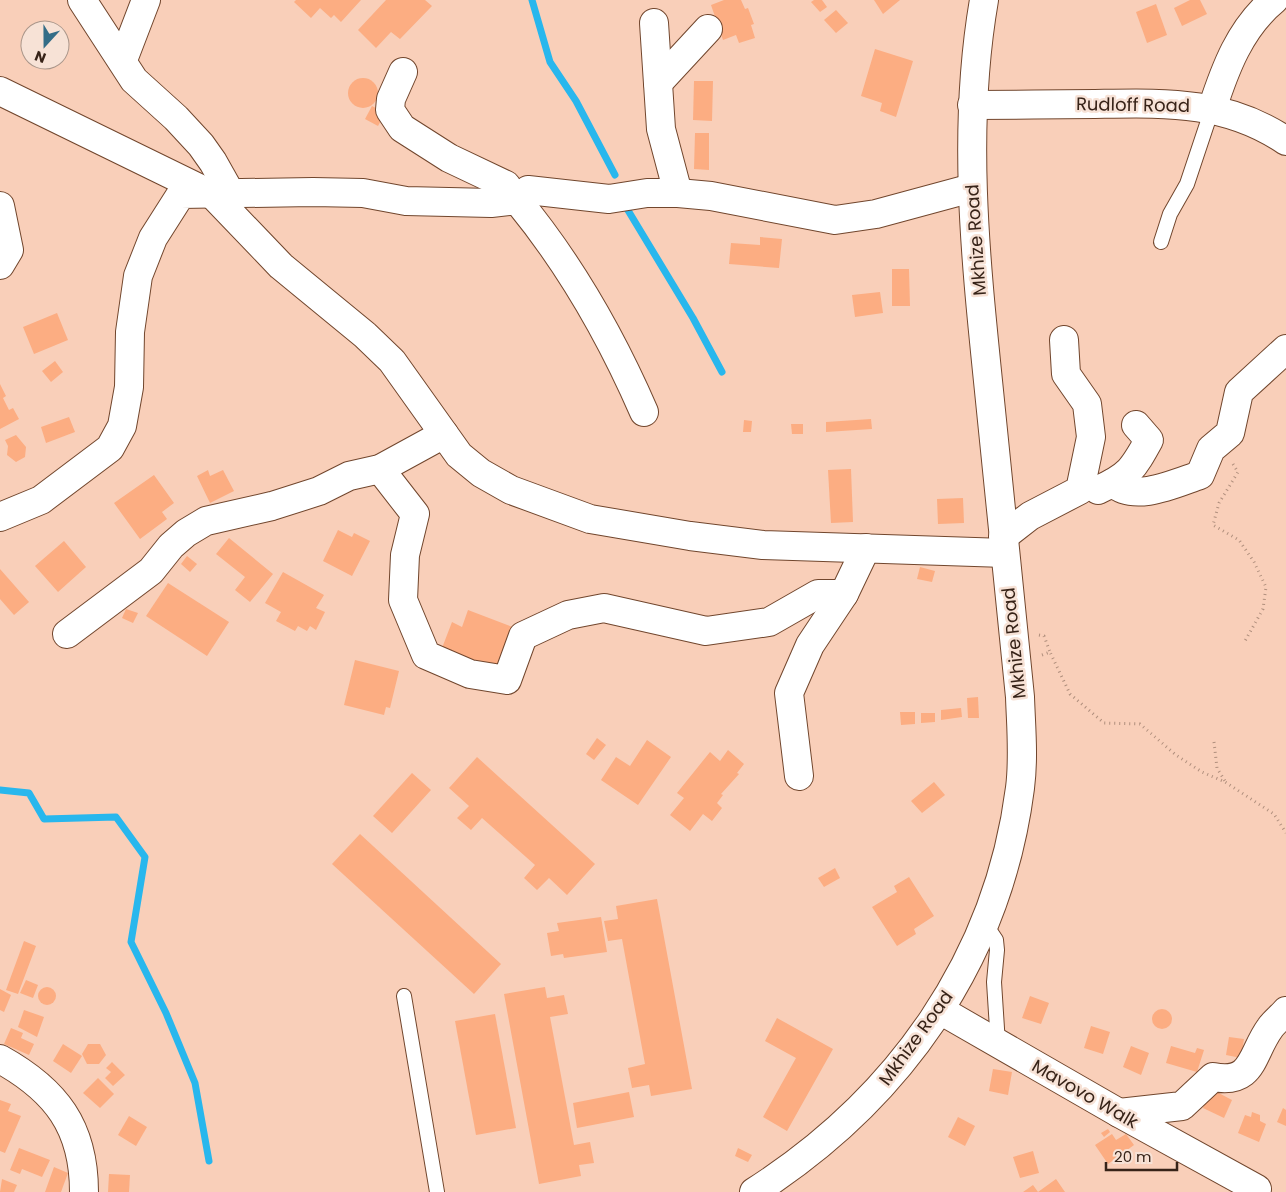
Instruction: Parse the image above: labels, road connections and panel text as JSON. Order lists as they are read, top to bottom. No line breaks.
{"streets":{"street":["Rudloff Road","Mkhize Road","Mavovo Walk"]},"crossings":[["Rudloff Road","Mkhize Road"],["Mkhize Road","Mavovo Walk"]],"scale_bar":"20 m","north":"bottom"}
